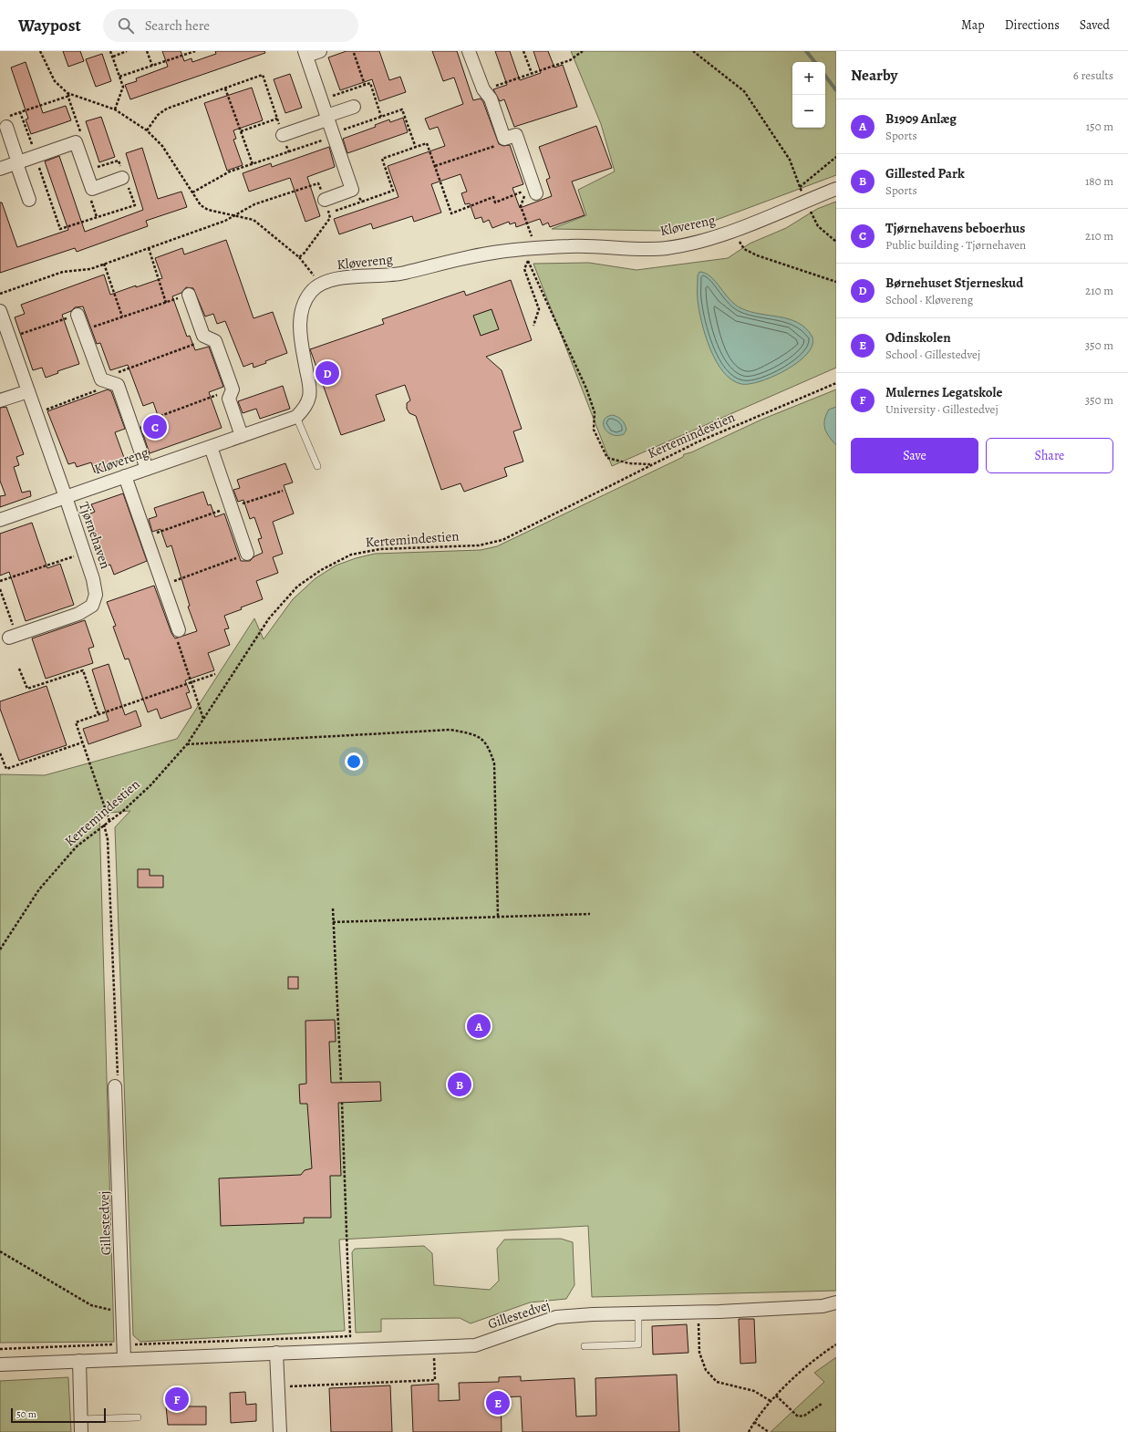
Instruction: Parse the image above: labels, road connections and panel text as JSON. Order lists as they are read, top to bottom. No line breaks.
{"streets":{"street":["Kløvereng","Tjørnehaven","Gillestedvej"],"path":["Kertemindestien"]},"crossings":[["Kløvereng","Tjørnehaven"]],"scale_bar":"50 m","page":{"header":"Waypost","search":"Search here","nav":["Map","Directions","Saved"],"heading":["Nearby","6 results"],"map_buttons":["+","−"],"list":[{"mark":"A","name":"B1909 Anlæg","note":"Sports","value":"150 m"},{"mark":"B","name":"Gillested Park","note":"Sports","value":"180 m"},{"mark":"C","name":"Tjørnehavens beboerhus","note":"Public building · Tjørnehaven","value":"210 m"},{"mark":"D","name":"Børnehuset Stjerneskud","note":"School · Kløvereng","value":"210 m"},{"mark":"E","name":"Odinskolen","note":"School · Gillestedvej","value":"350 m"},{"mark":"F","name":"Mulernes Legatskole","note":"University · Gillestedvej","value":"350 m"}],"pins":["D","C","A","B","F","E"],"buttons":["Save","Share"],"scale":"50 m"}}
